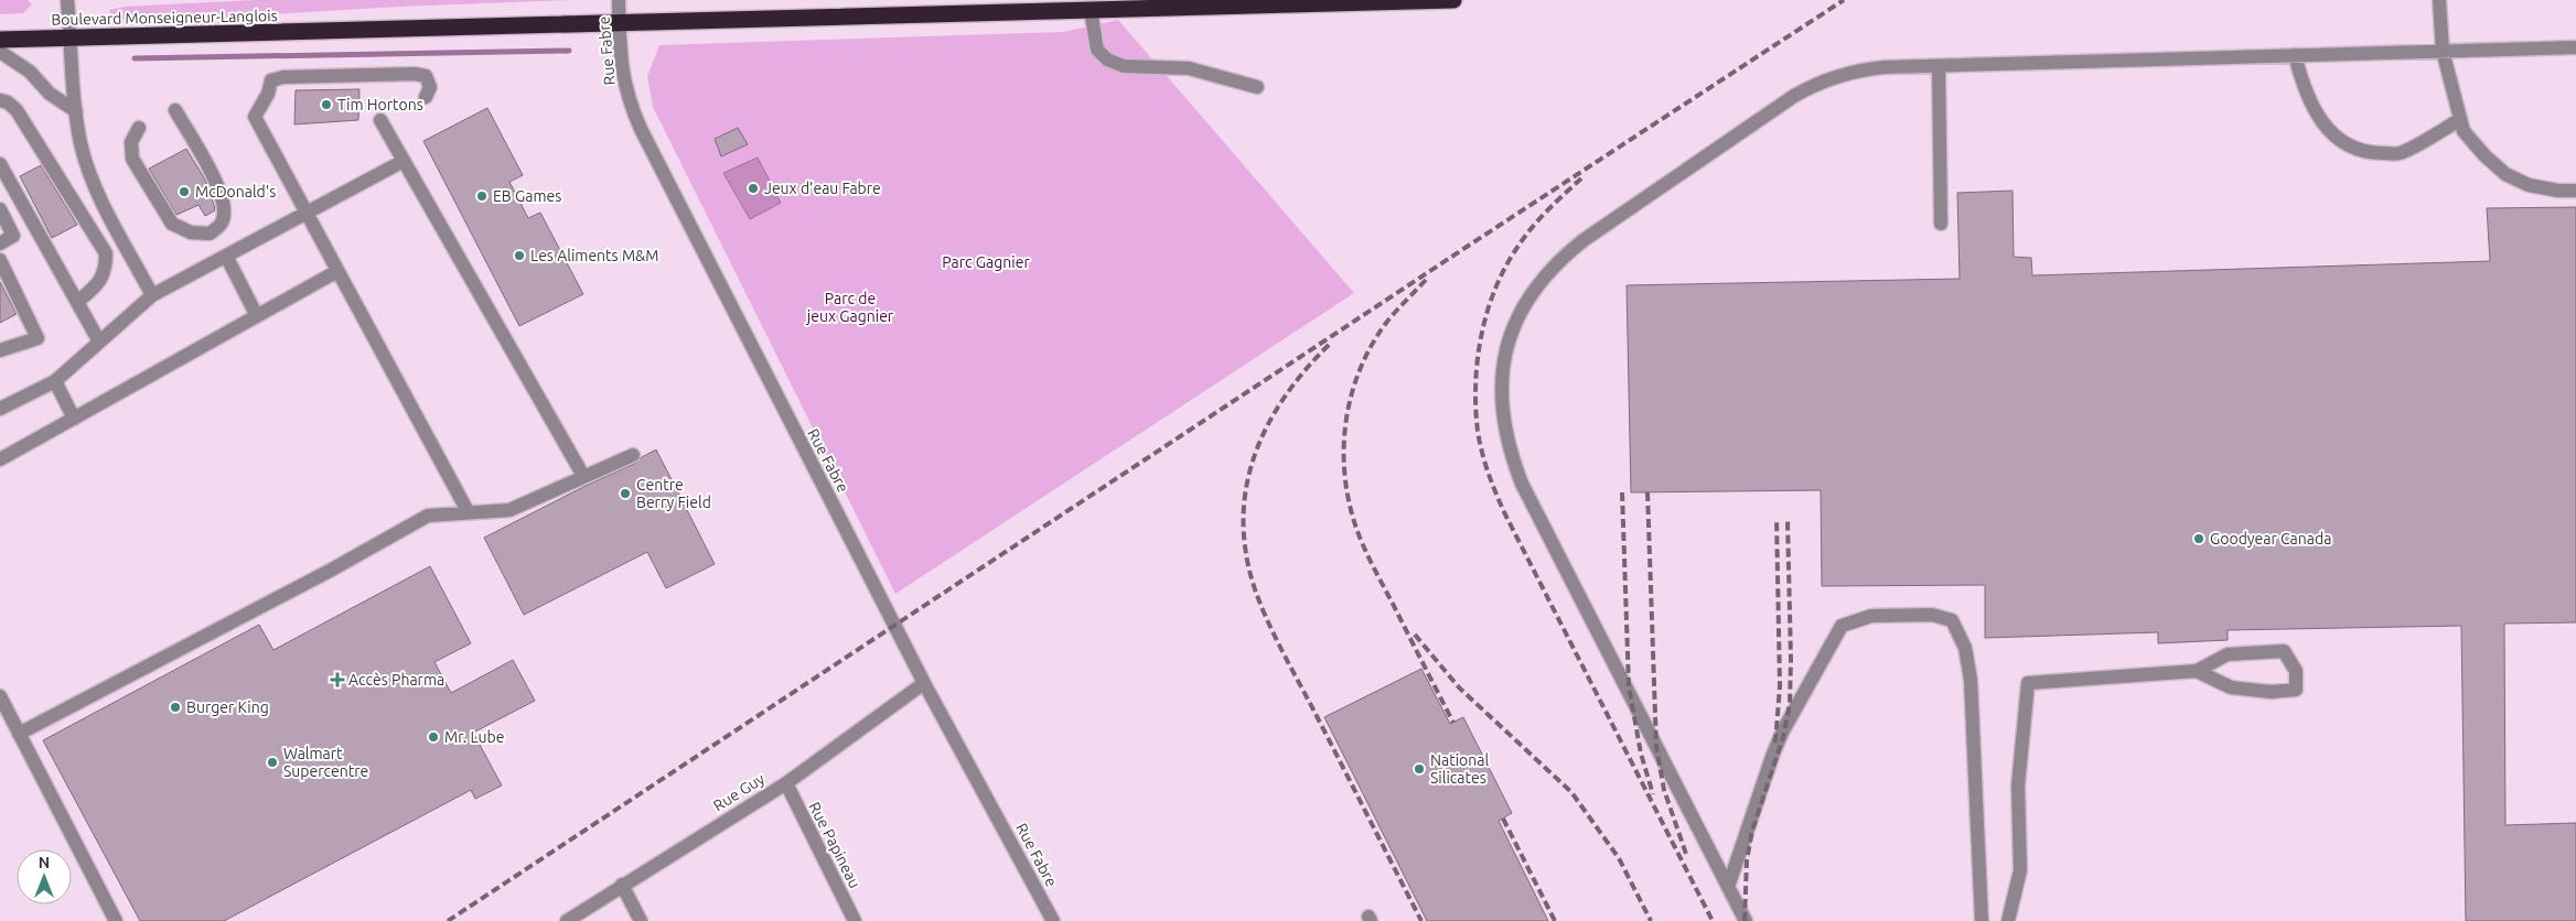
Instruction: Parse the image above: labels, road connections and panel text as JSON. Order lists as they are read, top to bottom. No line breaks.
{"streets":{"highway":["Boulevard Monseigneur-Langlois"],"street":["Rue Fabre","Rue Guy","Rue Papineau"]},"crossings":[["Boulevard Monseigneur-Langlois","Rue Fabre"],["Rue Fabre","Rue Guy"],["Rue Guy","Rue Papineau"]],"parks":["Parc Gagnier","Parc de jeux Gagnier"],"places":{"other":["Tim Hortons","Jeux d'eau Fabre","McDonald's","EB Games","Les Aliments M&M","Centre Berry Field","Goodyear Canada","Burger King","Mr. Lube","Walmart Supercentre","National Silicates"],"health":["Accès Pharma"]},"north":"top"}
